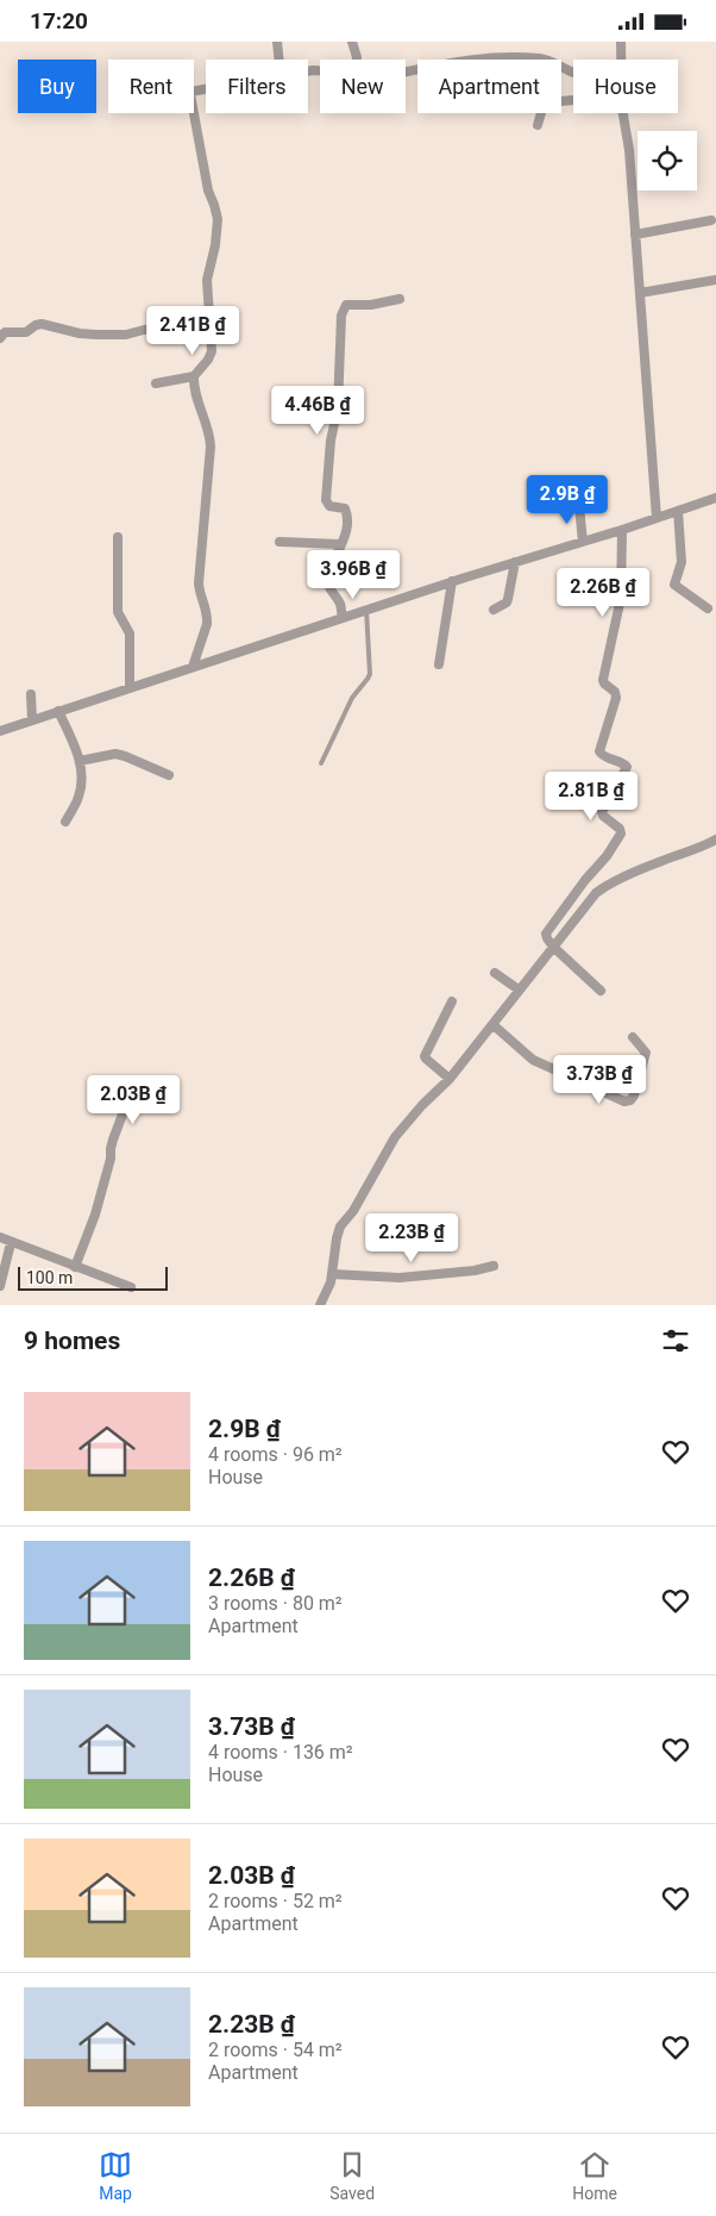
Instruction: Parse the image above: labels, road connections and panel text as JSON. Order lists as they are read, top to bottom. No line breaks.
{"scale_bar":"100 m","page":{"status":"17:20","chip":["Buy","Rent","Filters","New","Apartment","House"],"price":["2.41B ₫","4.46B ₫","2.9B ₫","3.96B ₫","2.26B ₫","2.81B ₫","3.73B ₫","2.03B ₫","2.23B ₫"],"scale":"100 m","heading":"9 homes","list":[{"name":"2.9B ₫","note":"4 rooms · 96 m² · House"},{"name":"2.26B ₫","note":"3 rooms · 80 m² · Apartment"},{"name":"3.73B ₫","note":"4 rooms · 136 m² · House"},{"name":"2.03B ₫","note":"2 rooms · 52 m² · Apartment"},{"name":"2.23B ₫","note":"2 rooms · 54 m² · Apartment"}],"tabs":["Map","Saved","Home"]}}
